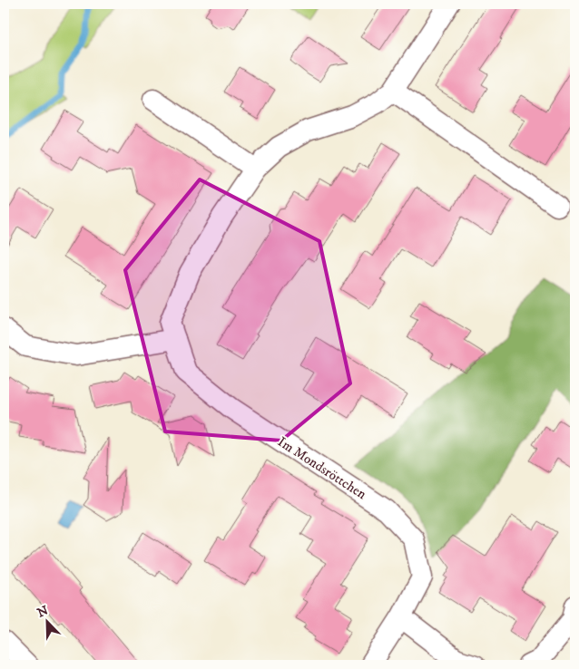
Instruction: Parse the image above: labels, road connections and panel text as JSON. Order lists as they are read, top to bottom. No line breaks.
{"streets":{"street":["Im Mondsröttchen"]},"north":"top left"}
